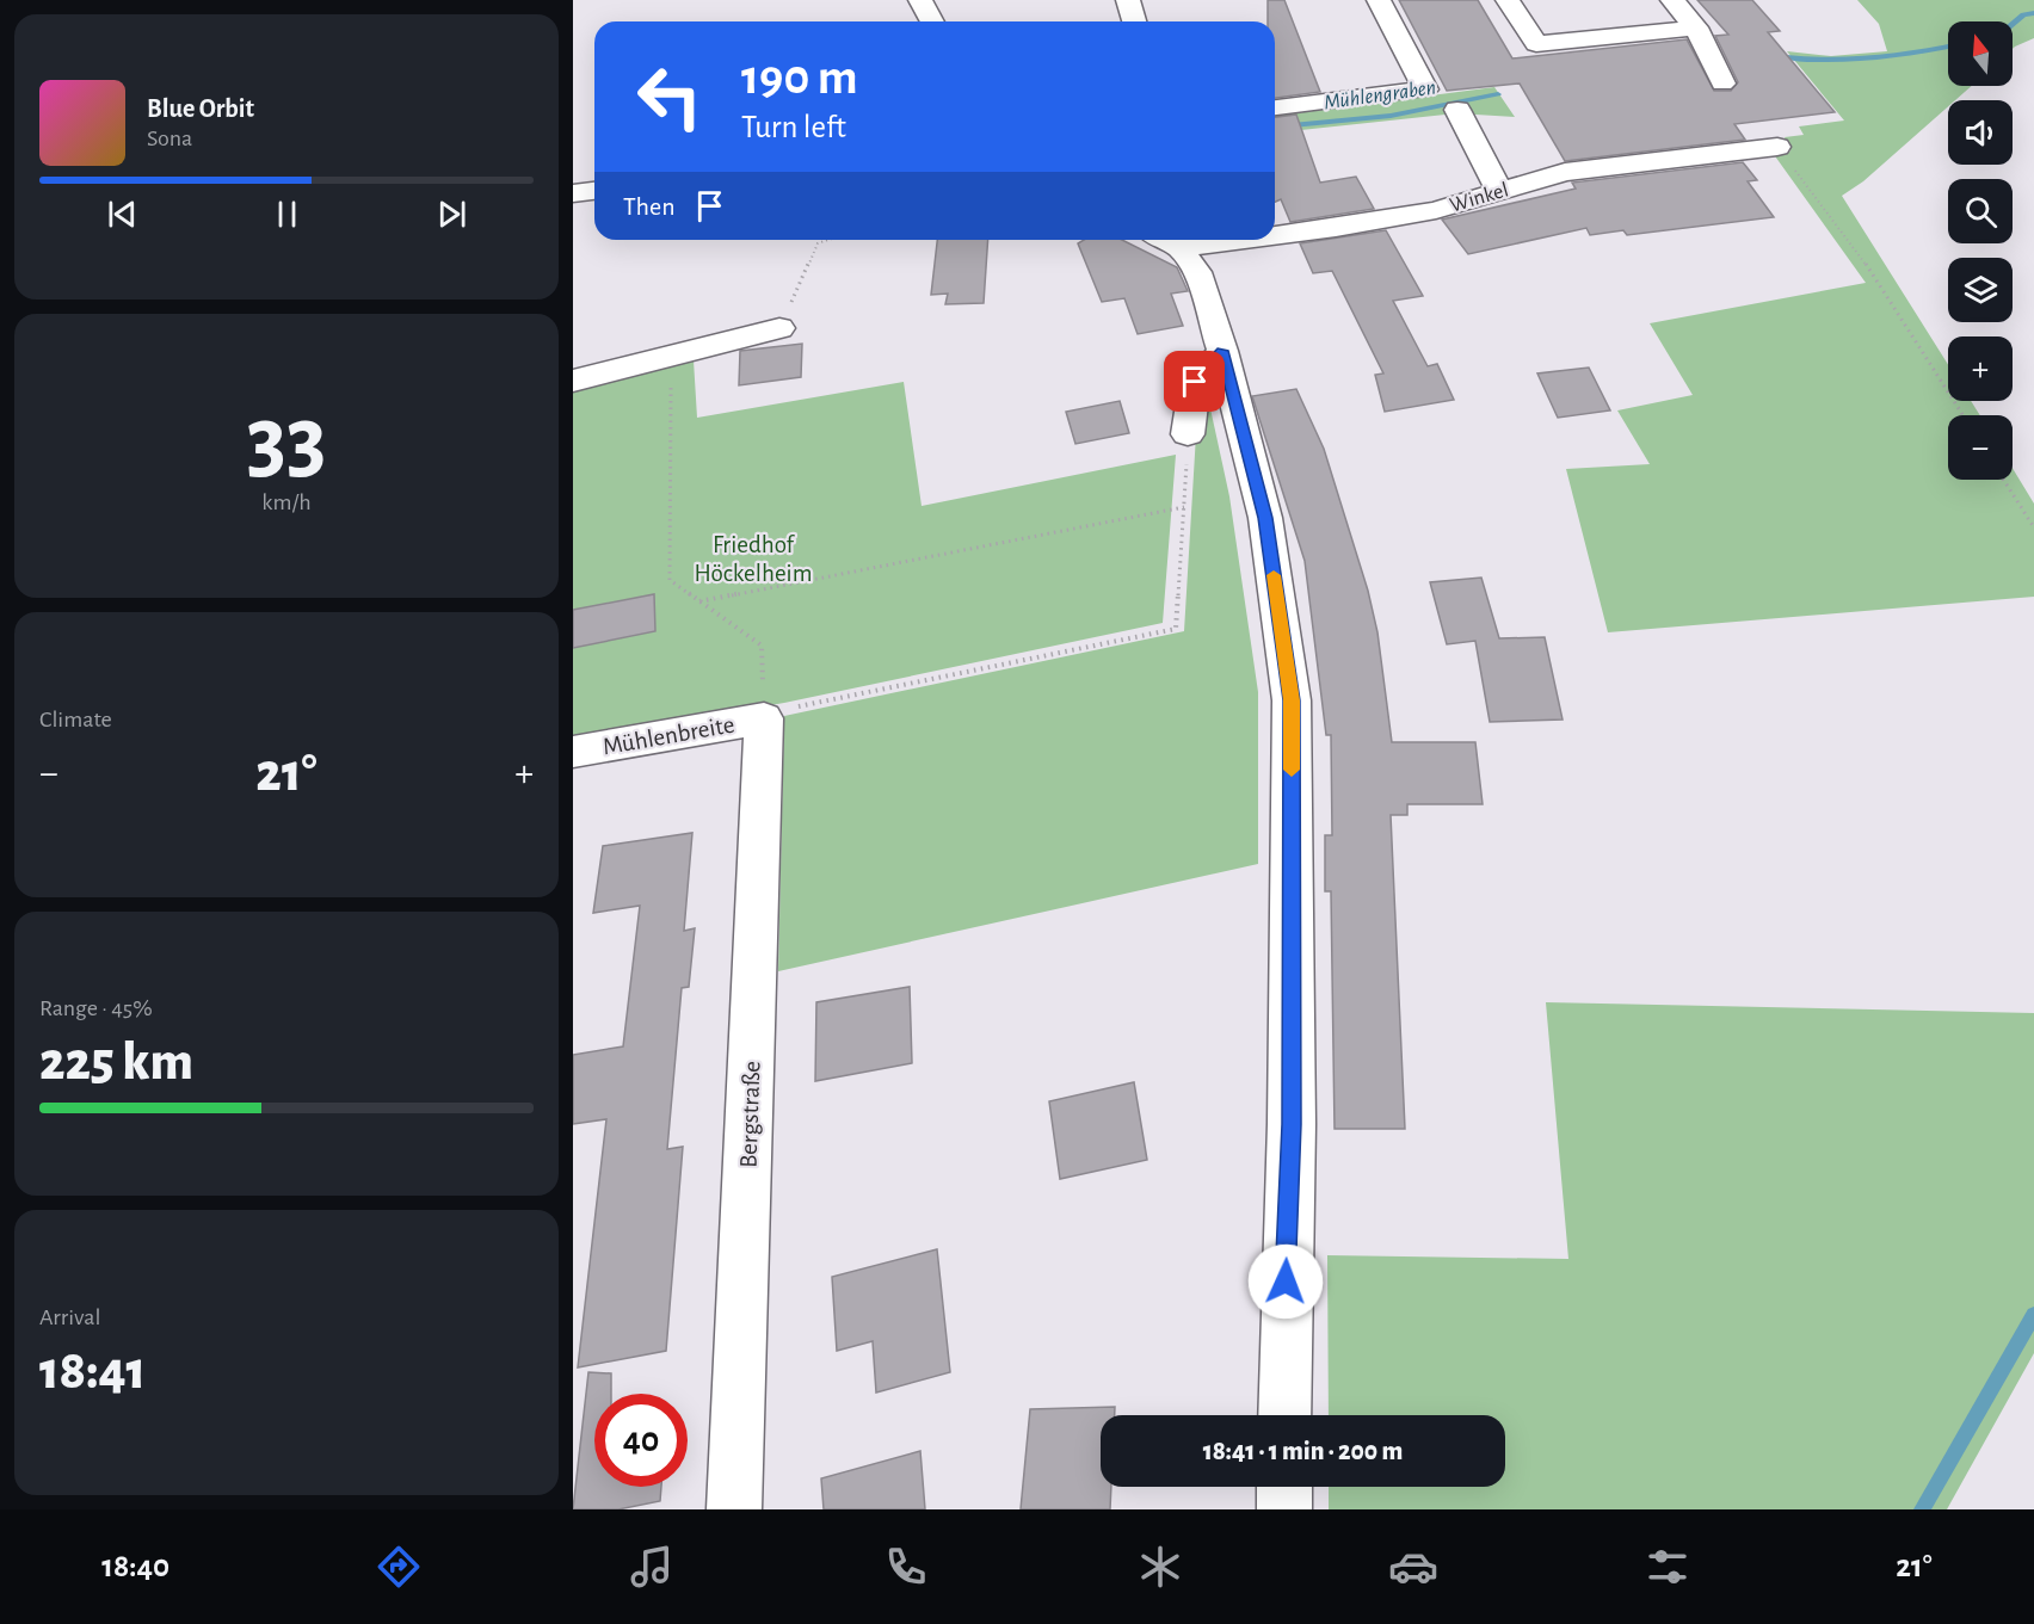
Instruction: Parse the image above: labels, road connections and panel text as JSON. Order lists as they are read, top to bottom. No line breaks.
{"streets":{"street":["Winkel","Mühlenbreite","Bergstraße"]},"crossings":[["Mühlenbreite","Bergstraße"]],"water":["Mühlengraben"],"parks":["Friedhof Höckelheim"],"north":"top","page":{"map_buttons":["+","−"],"turn":["190 m","Turn left"],"song":["Blue Orbit","Sona"],"then":"Then","tile":[["33","km/h"],"Climate",["Range · 45%","225 km"],["Arrival","18:41"]],"heat":["−","21°","+"],"limit":"40","trip":"18:41 · 1 min · 200 m","tabs":["18:40","21°"]}}
